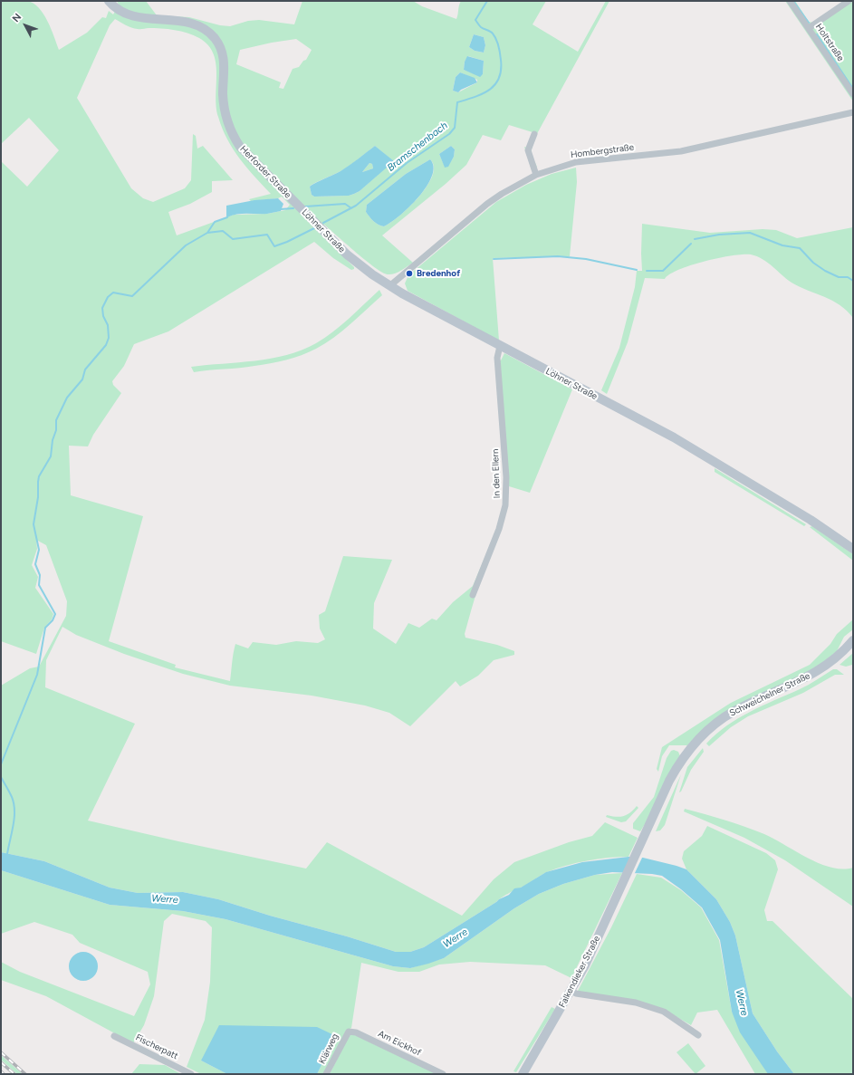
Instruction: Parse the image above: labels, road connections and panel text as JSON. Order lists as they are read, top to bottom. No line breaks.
{"streets":{"main road":["Herforder Straße","Löhner Straße","Schweichelner Straße","Falkendieker Straße"],"street":["Holtstraße","Hombergstraße","In den Ellern","Am Eickhof","Fischerpatt","Klärweg"]},"crossings":[["Hombergstraße","Löhner Straße"],["Herforder Straße","Löhner Straße"],["Löhner Straße","In den Ellern"],["Schweichelner Straße","Falkendieker Straße"],["Am Eickhof","Klärweg"]],"water":["Bramschenbach","Werre"],"places":["Bredenhof"],"north":"top left"}
